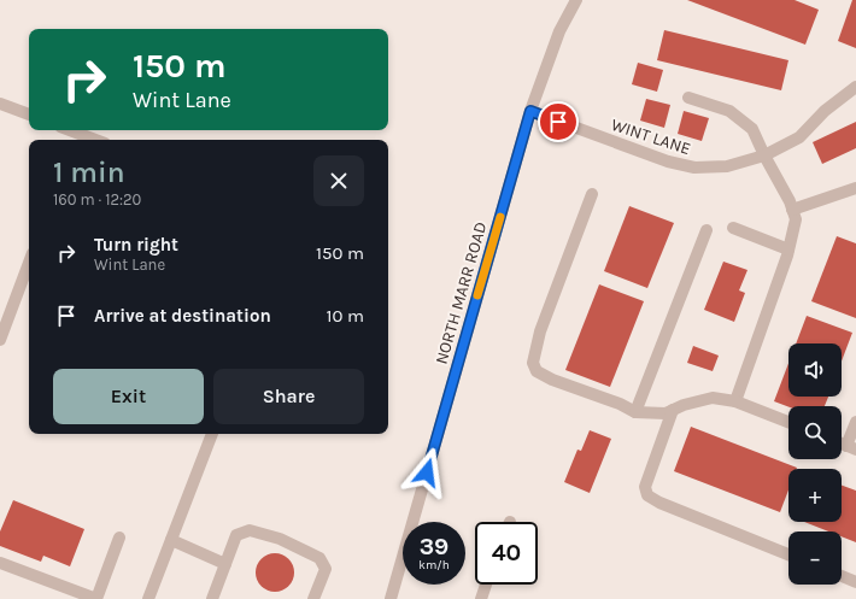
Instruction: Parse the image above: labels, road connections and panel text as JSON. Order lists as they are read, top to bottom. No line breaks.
{"streets":{"street":["WINT LANE","NORTH MARR ROAD"]},"crossings":[["WINT LANE","NORTH MARR ROAD"]],"page":{"turn":["150 m","Wint Lane"],"heading":["1 min","160 m · 12:20"],"list":[{"name":"Turn right","note":"Wint Lane","value":"150 m"},{"name":"Arrive at destination","value":"10 m"}],"map_buttons":["+","−"],"buttons":["Exit","Share"],"speed":"39 km/h","limit":"40"}}
